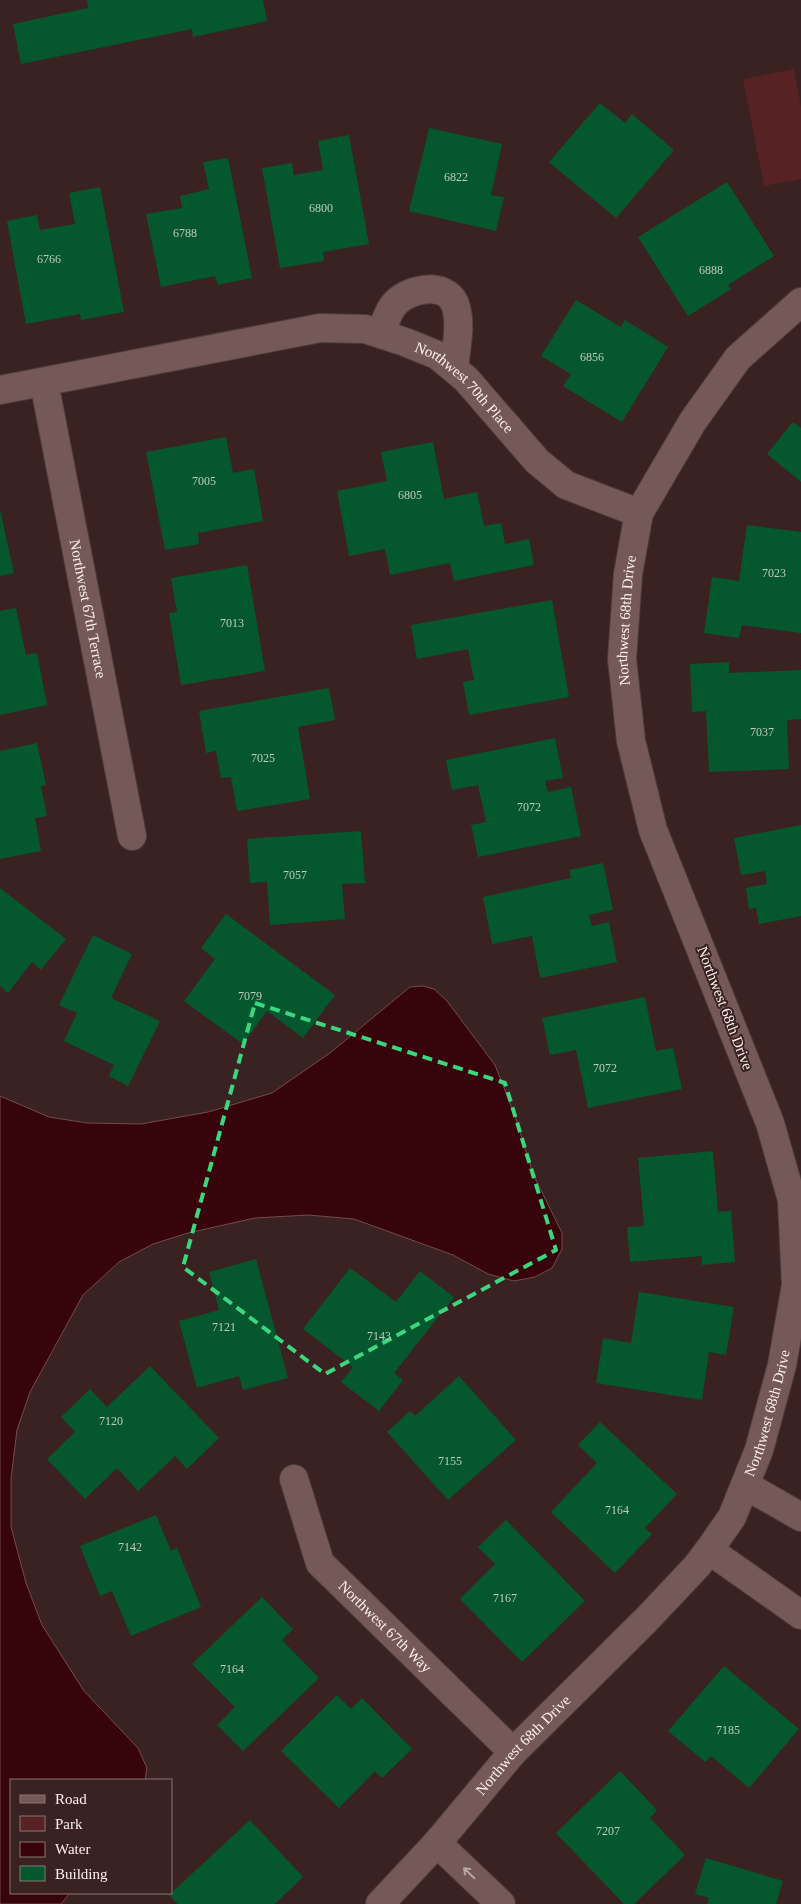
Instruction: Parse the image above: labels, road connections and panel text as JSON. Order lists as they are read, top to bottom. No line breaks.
{"streets":{"street":["Northwest 70th Place","Northwest 67th Terrace","Northwest 68th Drive","Northwest 67th Way"]},"crossings":[["Northwest 70th Place","Northwest 67th Terrace"],["Northwest 70th Place","Northwest 68th Drive"],["Northwest 68th Drive","Northwest 67th Way"]],"house_numbers":["6822","6800","6788","6766","6888","6856","7005","6805","7023","7013","7037","7025","7072","7057","7079","7072","7121","7143","7120","7155","7164","7142","7167","7164","7185","7207"],"legend":["Road","Park","Water","Building"]}
